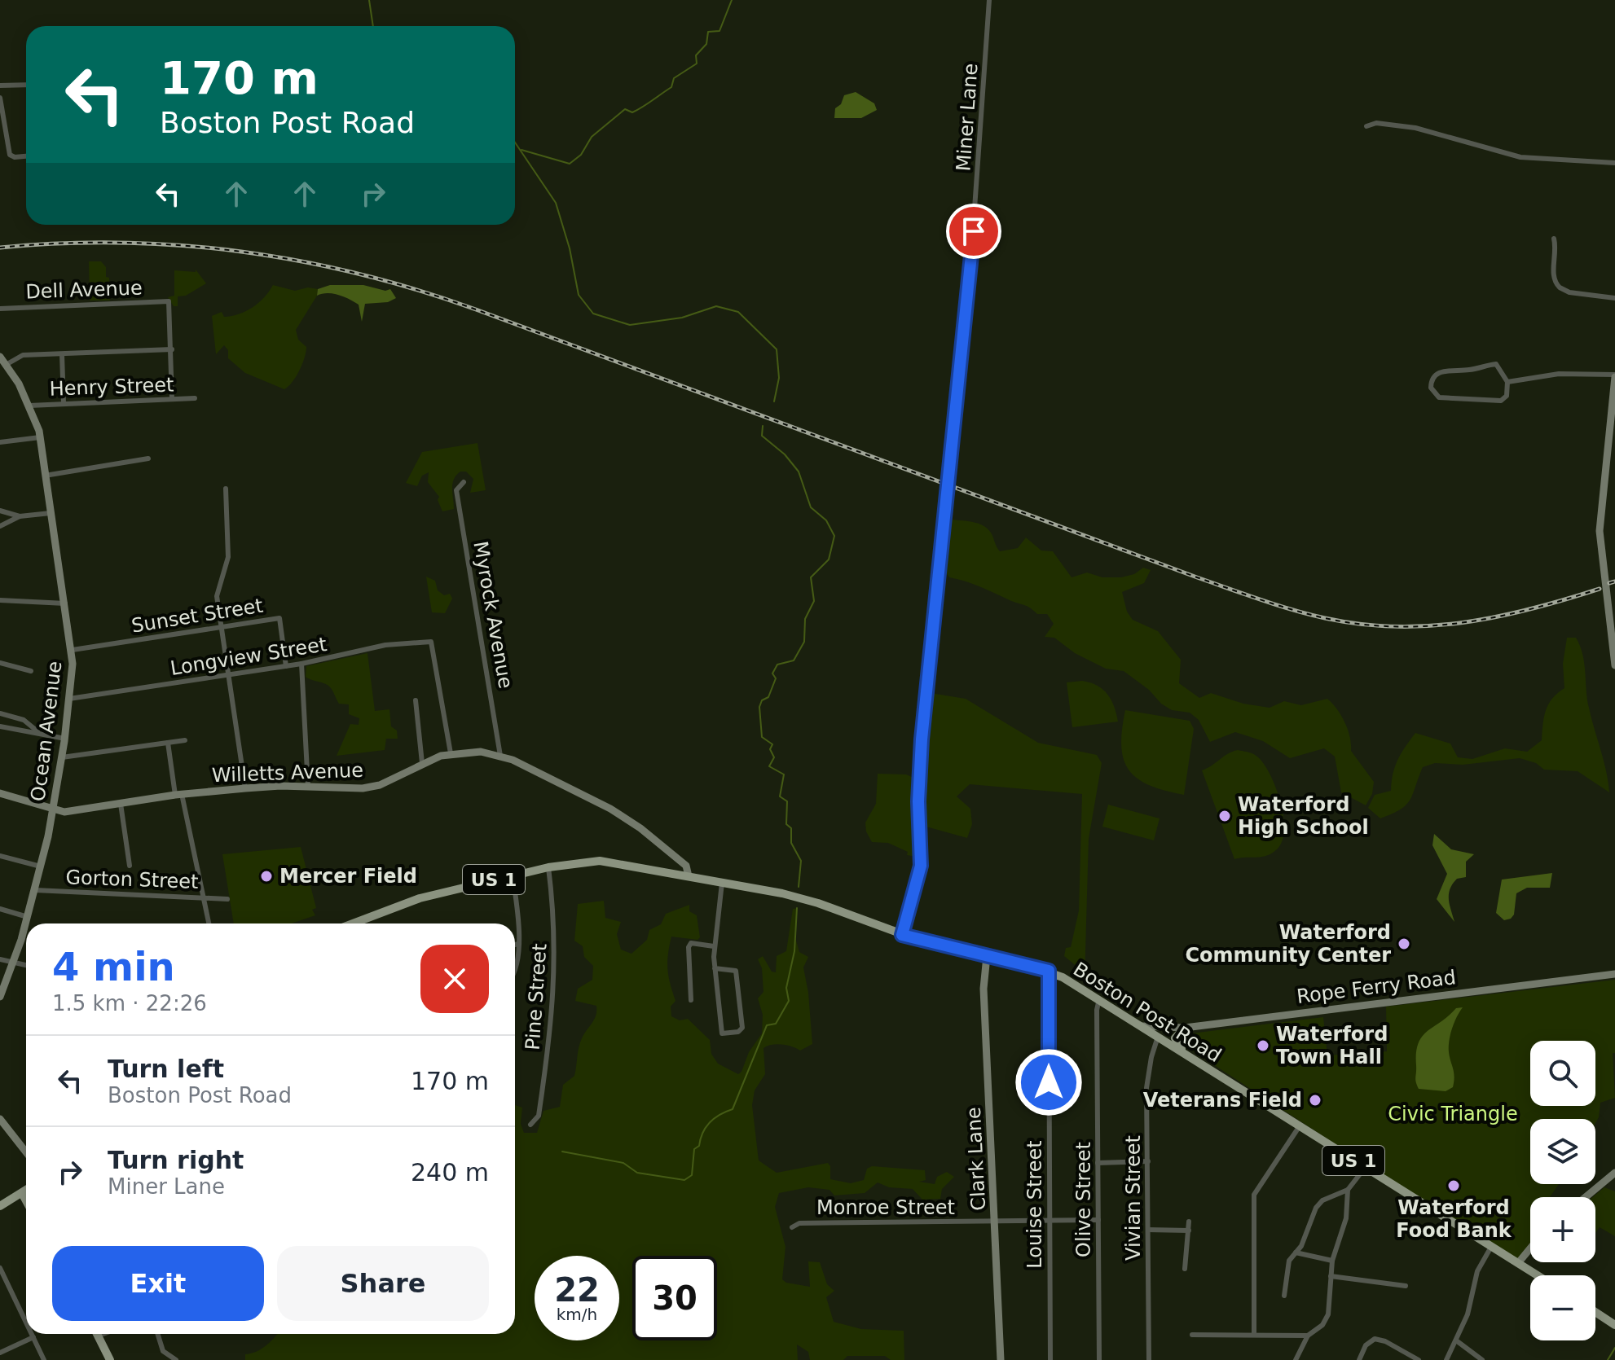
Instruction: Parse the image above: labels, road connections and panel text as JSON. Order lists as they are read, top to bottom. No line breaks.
{"streets":{"main road":["Ocean Avenue","Willetts Avenue","US 1","Rope Ferry Road","Boston Post Road","Clark Lane"],"street":["Miner Lane","Dell Avenue","Henry Street","Myrock Avenue","Sunset Street","Longview Street","Gorton Street","Pine Street","Vivian Street","Olive Street","Louise Street","Monroe Street"]},"crossings":[["Miner Lane","Boston Post Road"],["Henry Street","Ocean Avenue"],["Myrock Avenue","Willetts Avenue"],["Sunset Street","Longview Street"],["Sunset Street","Ocean Avenue"],["Longview Street","Ocean Avenue"],["Longview Street","Willetts Avenue"],["Ocean Avenue","Willetts Avenue"],["Ocean Avenue","Gorton Street"],["Willetts Avenue","Boston Post Road"],["Rope Ferry Road","Boston Post Road"],["Pine Street","Boston Post Road"],["Boston Post Road","Clark Lane"],["Boston Post Road","Vivian Street"],["Boston Post Road","Olive Street"],["Boston Post Road","Louise Street"],["Clark Lane","Monroe Street"],["Olive Street","Monroe Street"],["Louise Street","Monroe Street"]],"parks":["Civic Triangle"],"places":["Waterford High School","Mercer Field","Waterford Community Center","Waterford Town Hall","Veterans Field","Waterford Food Bank"],"page":{"turn":["170 m","Boston Post Road"],"heading":["4 min","1.5 km · 22:26"],"list":[{"name":"Turn left","note":"Boston Post Road","value":"170 m"},{"name":"Turn right","note":"Miner Lane","value":"240 m"}],"map_buttons":["+","−"],"buttons":["Exit","Share"],"speed":"22 km/h","limit":"30"}}
